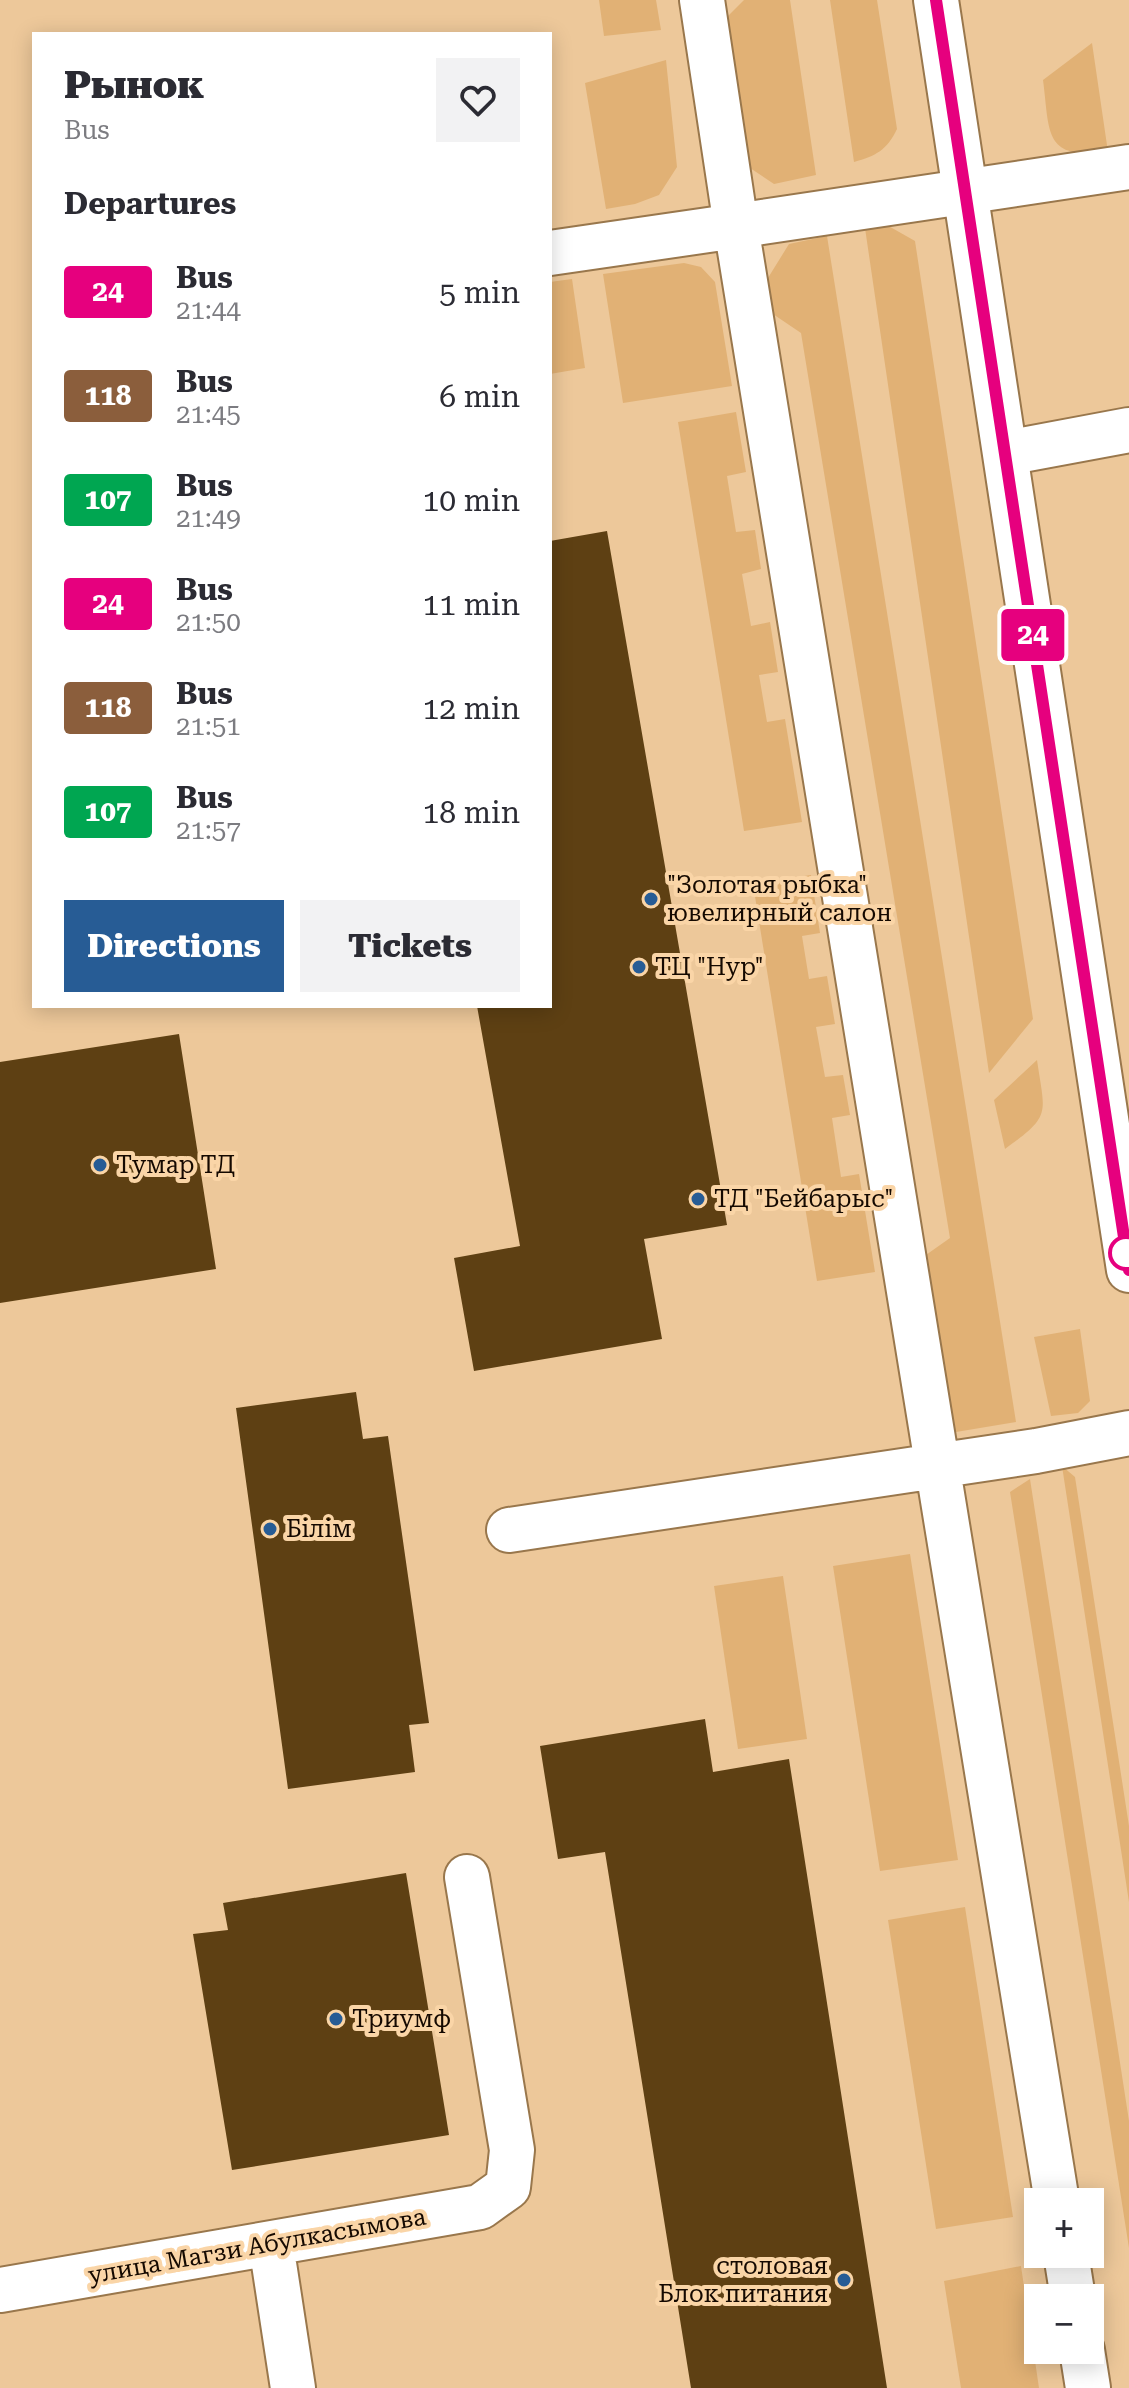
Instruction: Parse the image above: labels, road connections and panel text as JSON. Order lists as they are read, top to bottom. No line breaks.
{"streets":{"main road":["улица Магзи Абулкасымова"]},"places":["\"Золотая рыбка\" ювелирный салон","ТЦ \"Нур\"","Тумар ТД","ТД \"Бейбарыс\"","Білім","Триумф","столовая Блок питания"],"lines":["bus line 24"],"page":{"on_map":"24","heading":[["Рынок","Bus"],"Departures"],"list":[{"mark":"24","name":"Bus","note":"21:44","value":"5 min"},{"mark":"118","name":"Bus","note":"21:45","value":"6 min"},{"mark":"107","name":"Bus","note":"21:49","value":"10 min"},{"mark":"24","name":"Bus","note":"21:50","value":"11 min"},{"mark":"118","name":"Bus","note":"21:51","value":"12 min"},{"mark":"107","name":"Bus","note":"21:57","value":"18 min"}],"buttons":["Directions","Tickets"],"map_buttons":["+","−"]}}
